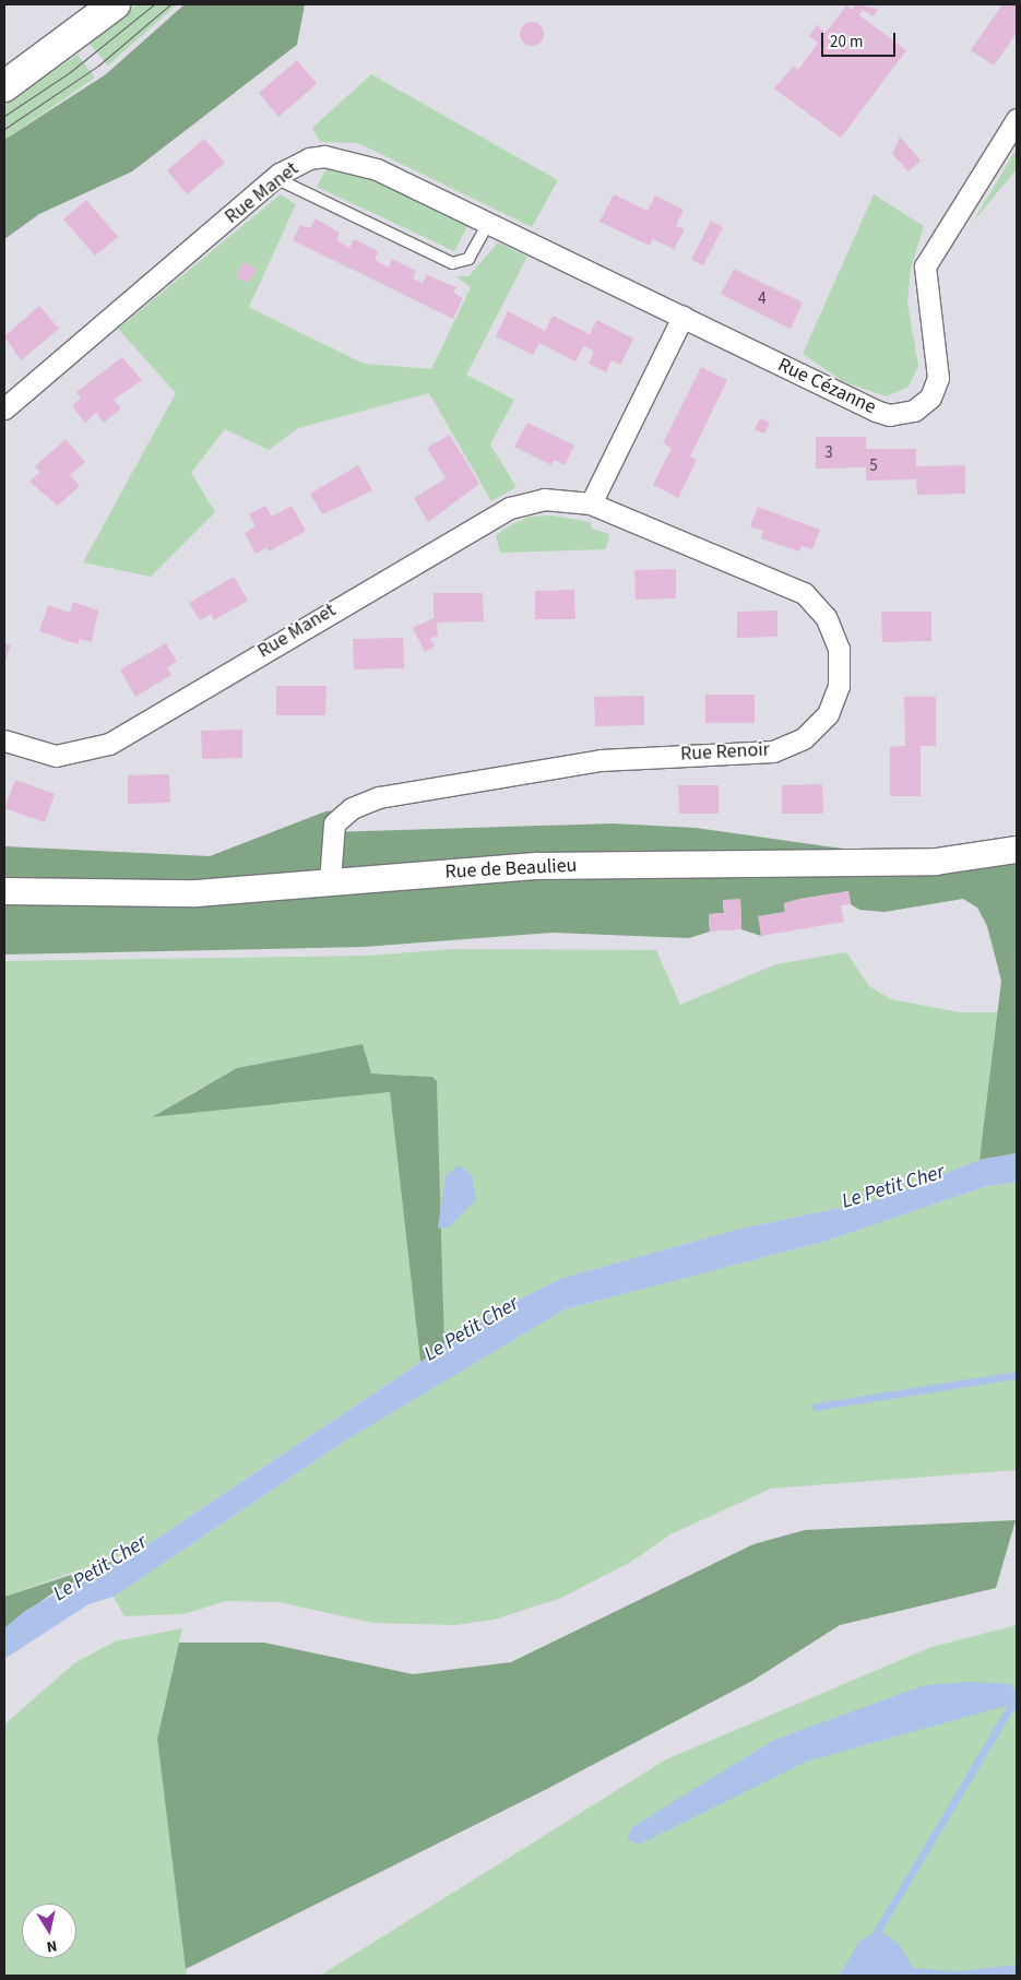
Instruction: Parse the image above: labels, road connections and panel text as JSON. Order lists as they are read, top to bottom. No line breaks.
{"streets":{"street":["Rue Manet","Rue Cézanne","Rue Renoir","Rue de Beaulieu"]},"crossings":[["Rue Manet","Rue Cézanne"],["Rue Manet","Rue Renoir"],["Rue Renoir","Rue de Beaulieu"]],"water":["Le Petit Cher"],"house_numbers":["4","3","5"],"scale_bar":"20 m","north":"bottom"}
